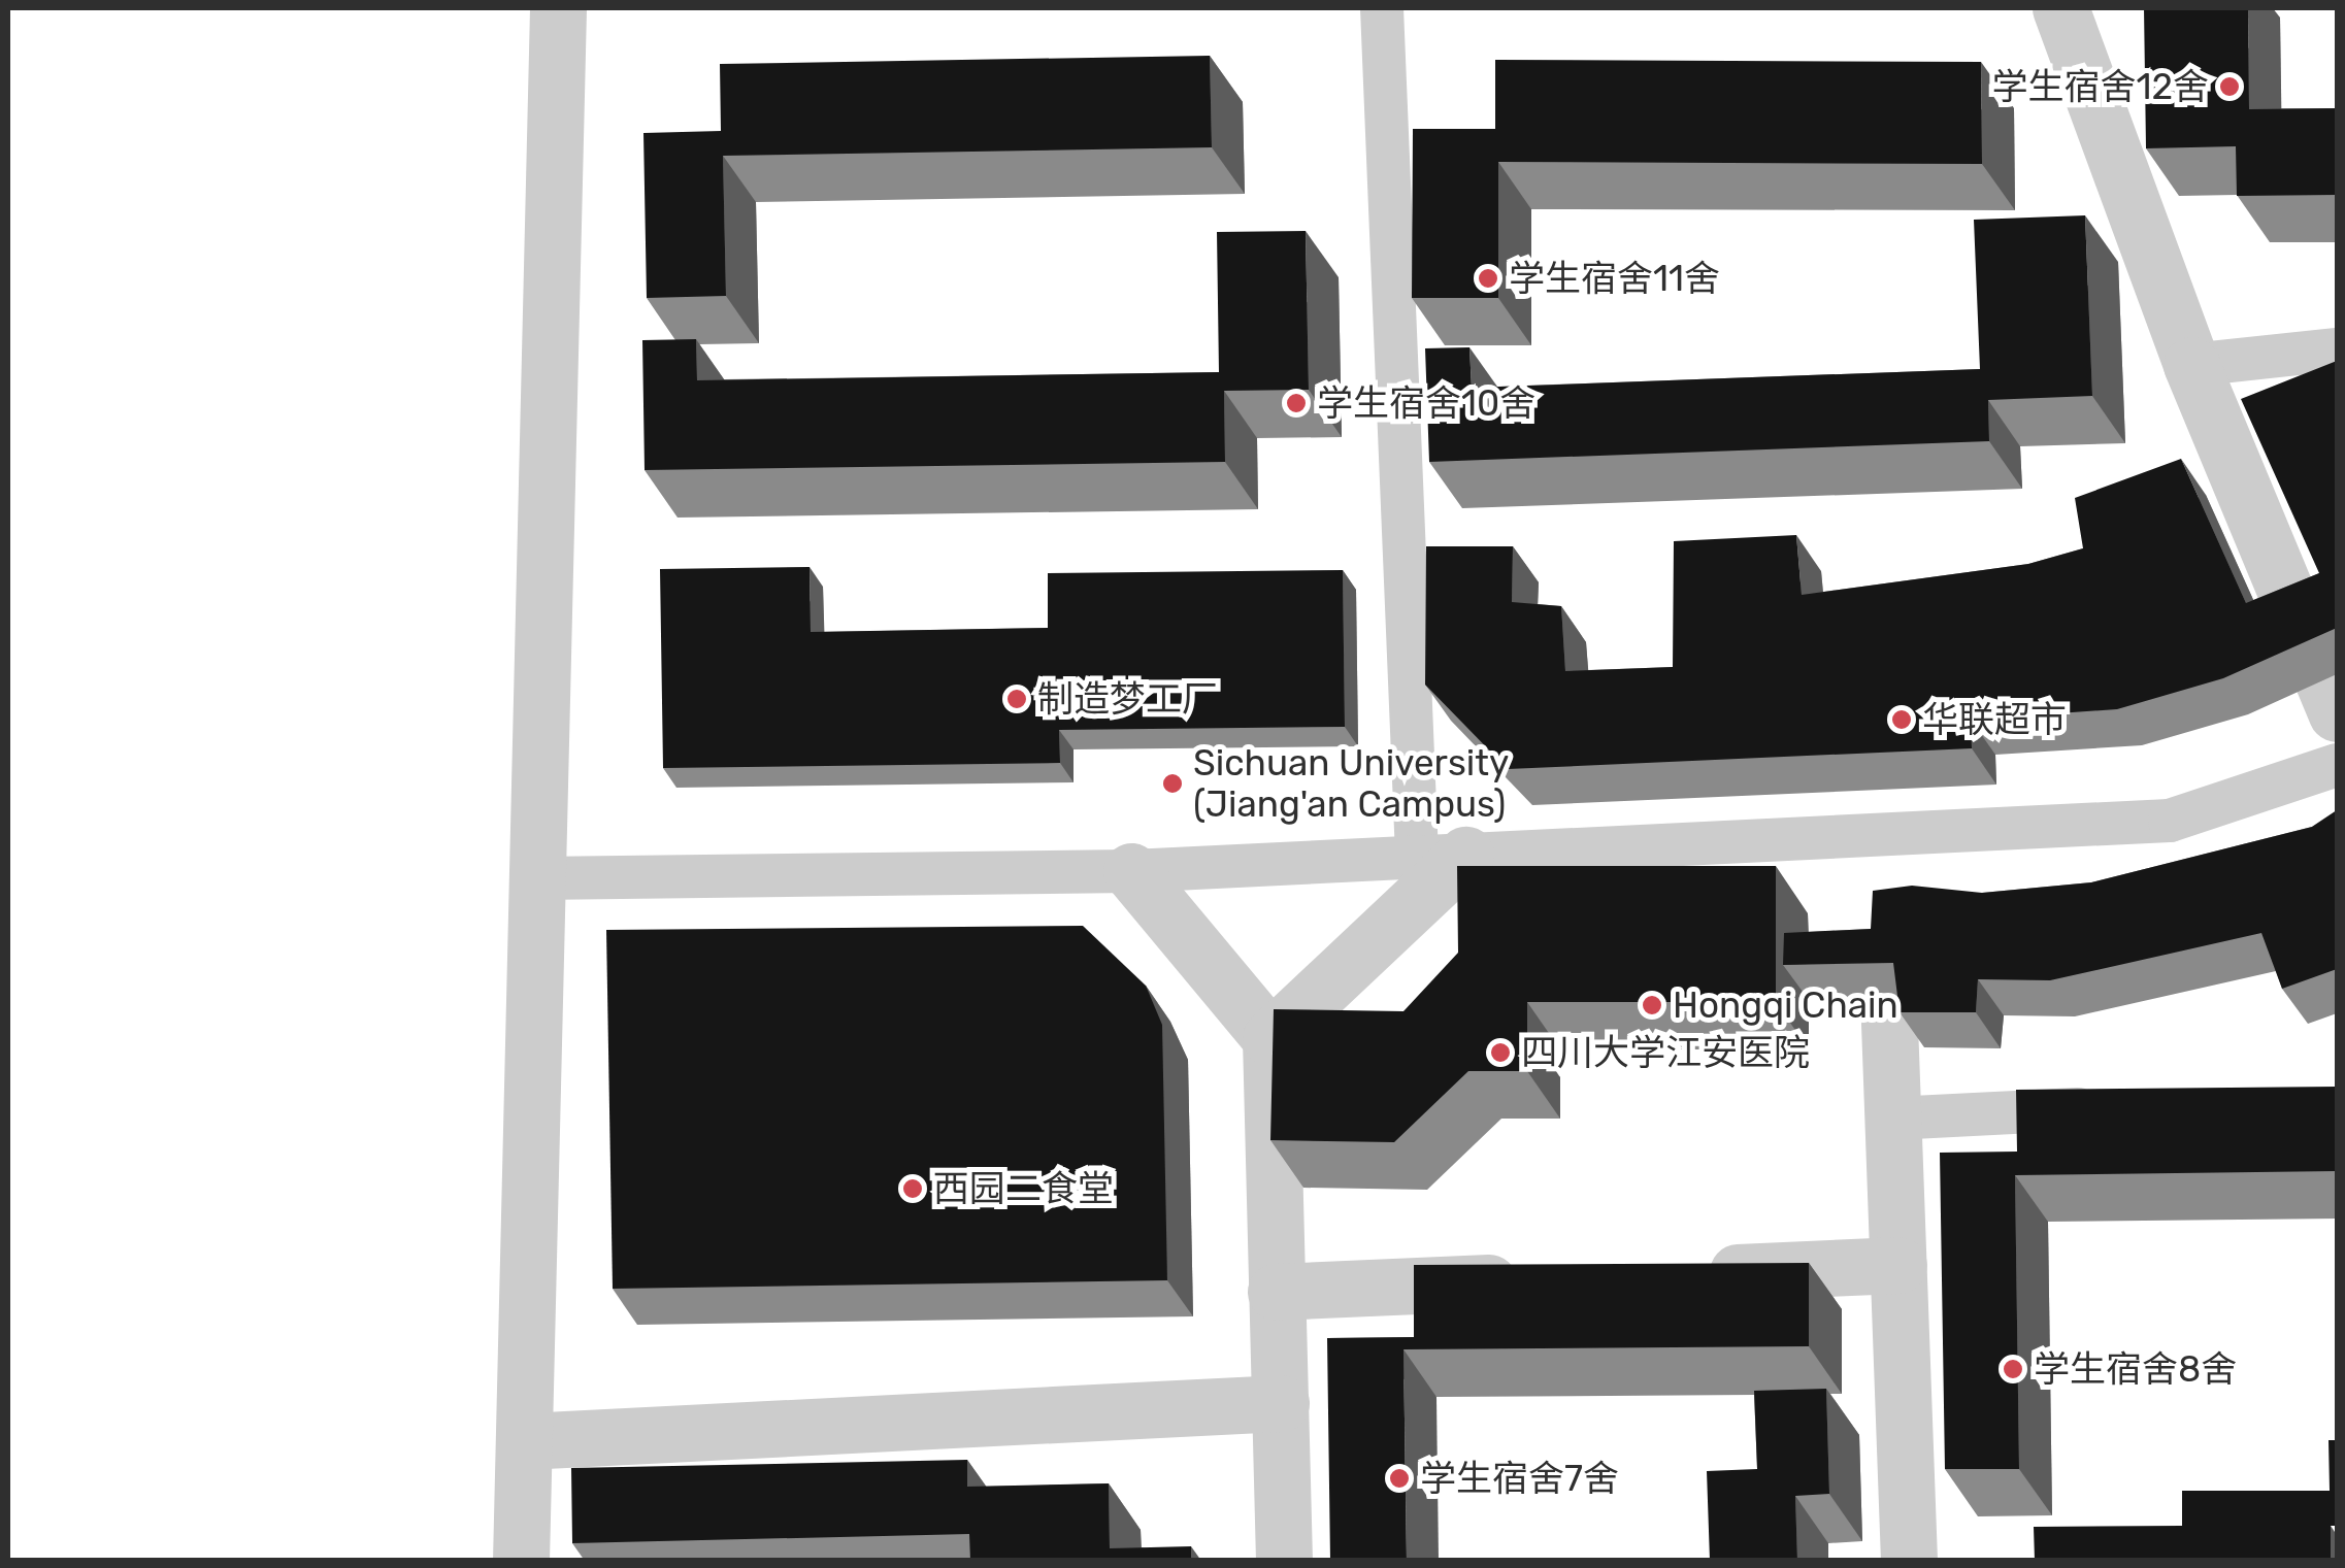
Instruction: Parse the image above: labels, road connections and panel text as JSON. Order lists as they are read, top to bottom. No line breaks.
{"places":["学生宿舍12舍","学生宿舍11舍","学生宿舍10舍","制造梦工厂","华联超市","Sichuan University (Jiang'an Campus)","Hongqi Chain","四川大学江安医院","西园二食堂","学生宿舍8舍","学生宿舍7舍"]}
